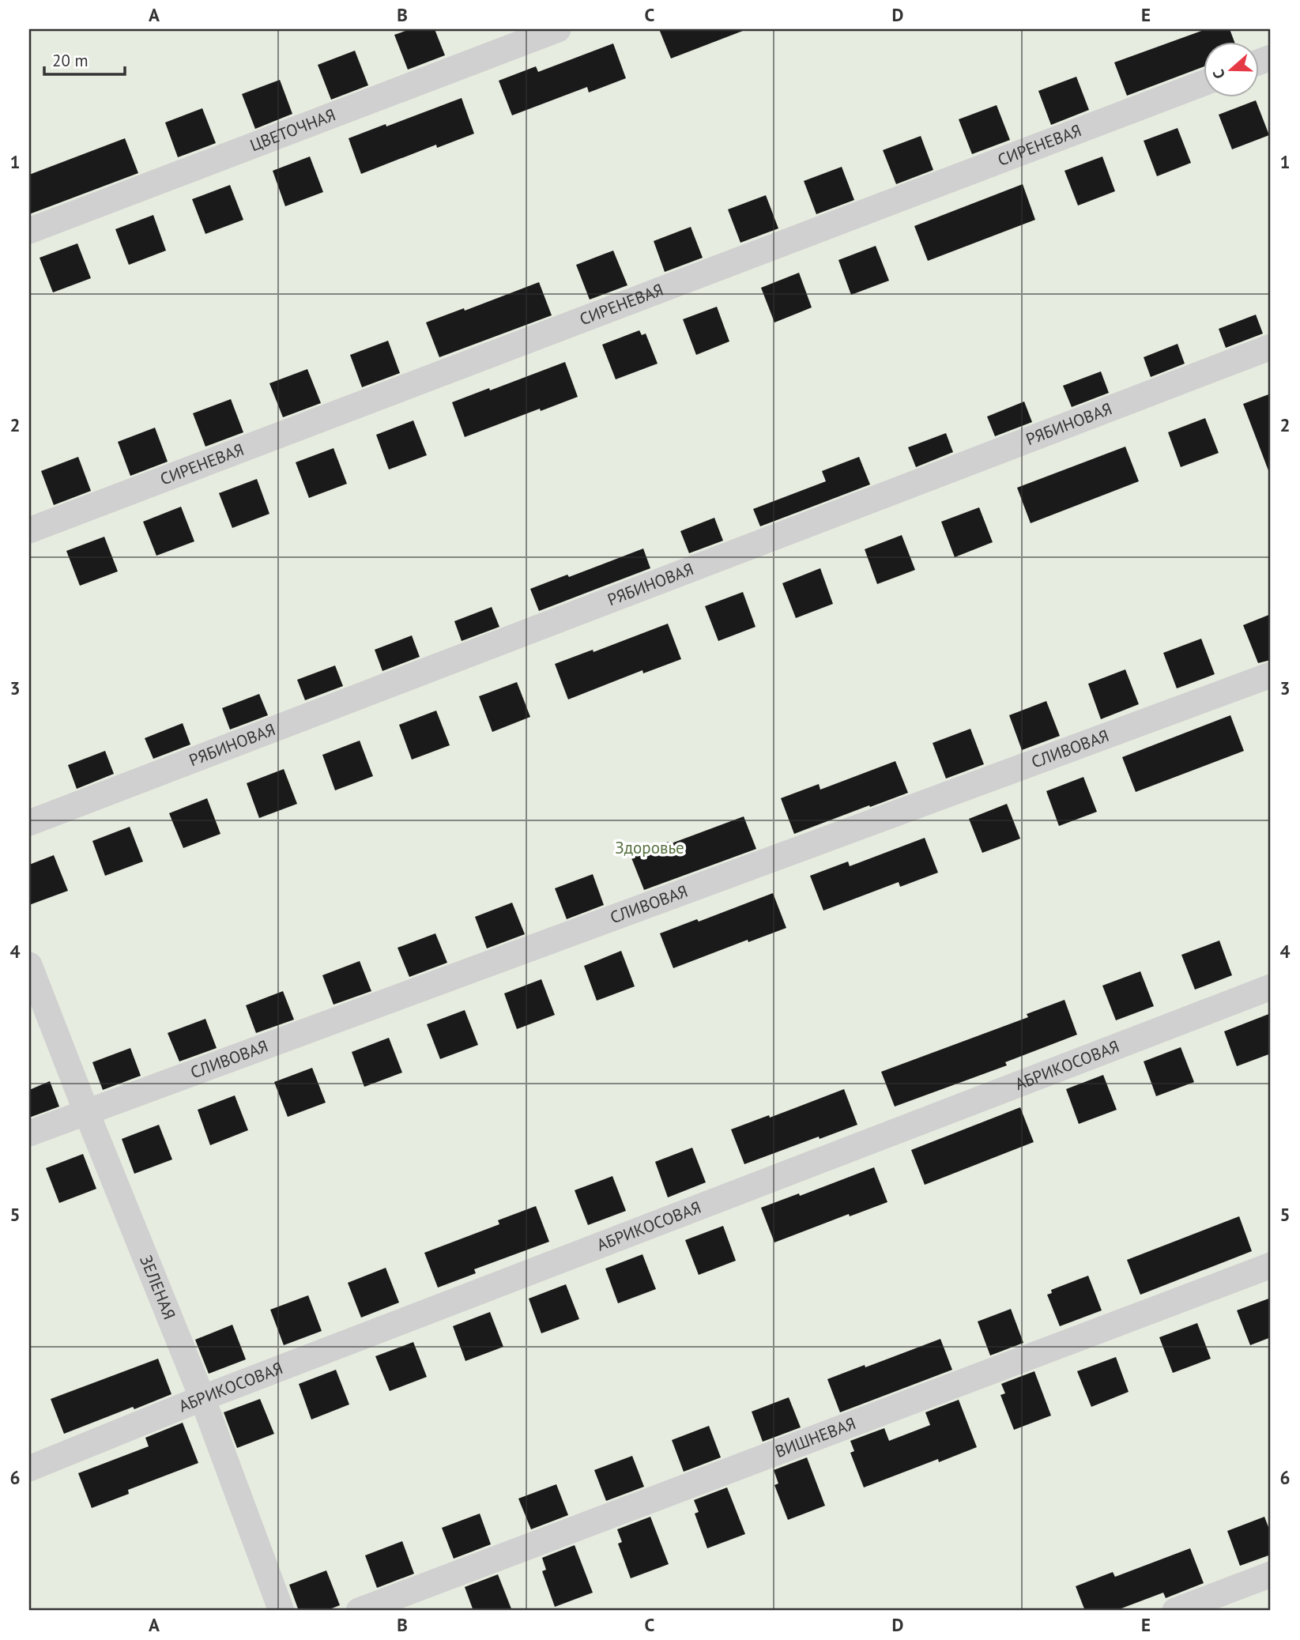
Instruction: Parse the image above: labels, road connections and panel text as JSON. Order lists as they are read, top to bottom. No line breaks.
{"streets":{"street":["ЦВЕТОЧНАЯ","СИРЕНЕВАЯ","РЯБИНОВАЯ","СЛИВОВАЯ","АБРИКОСОВАЯ","ЗЕЛЕНАЯ","ВИШНЕВАЯ"]},"crossings":[["СЛИВОВАЯ","ЗЕЛЕНАЯ"],["АБРИКОСОВАЯ","ЗЕЛЕНАЯ"]],"parks":["Здоровье"],"scale_bar":"20 m","north":"left","grid":{"columns":["A","B","C","D","E"],"rows":["1","2","3","4","5","6"]}}
